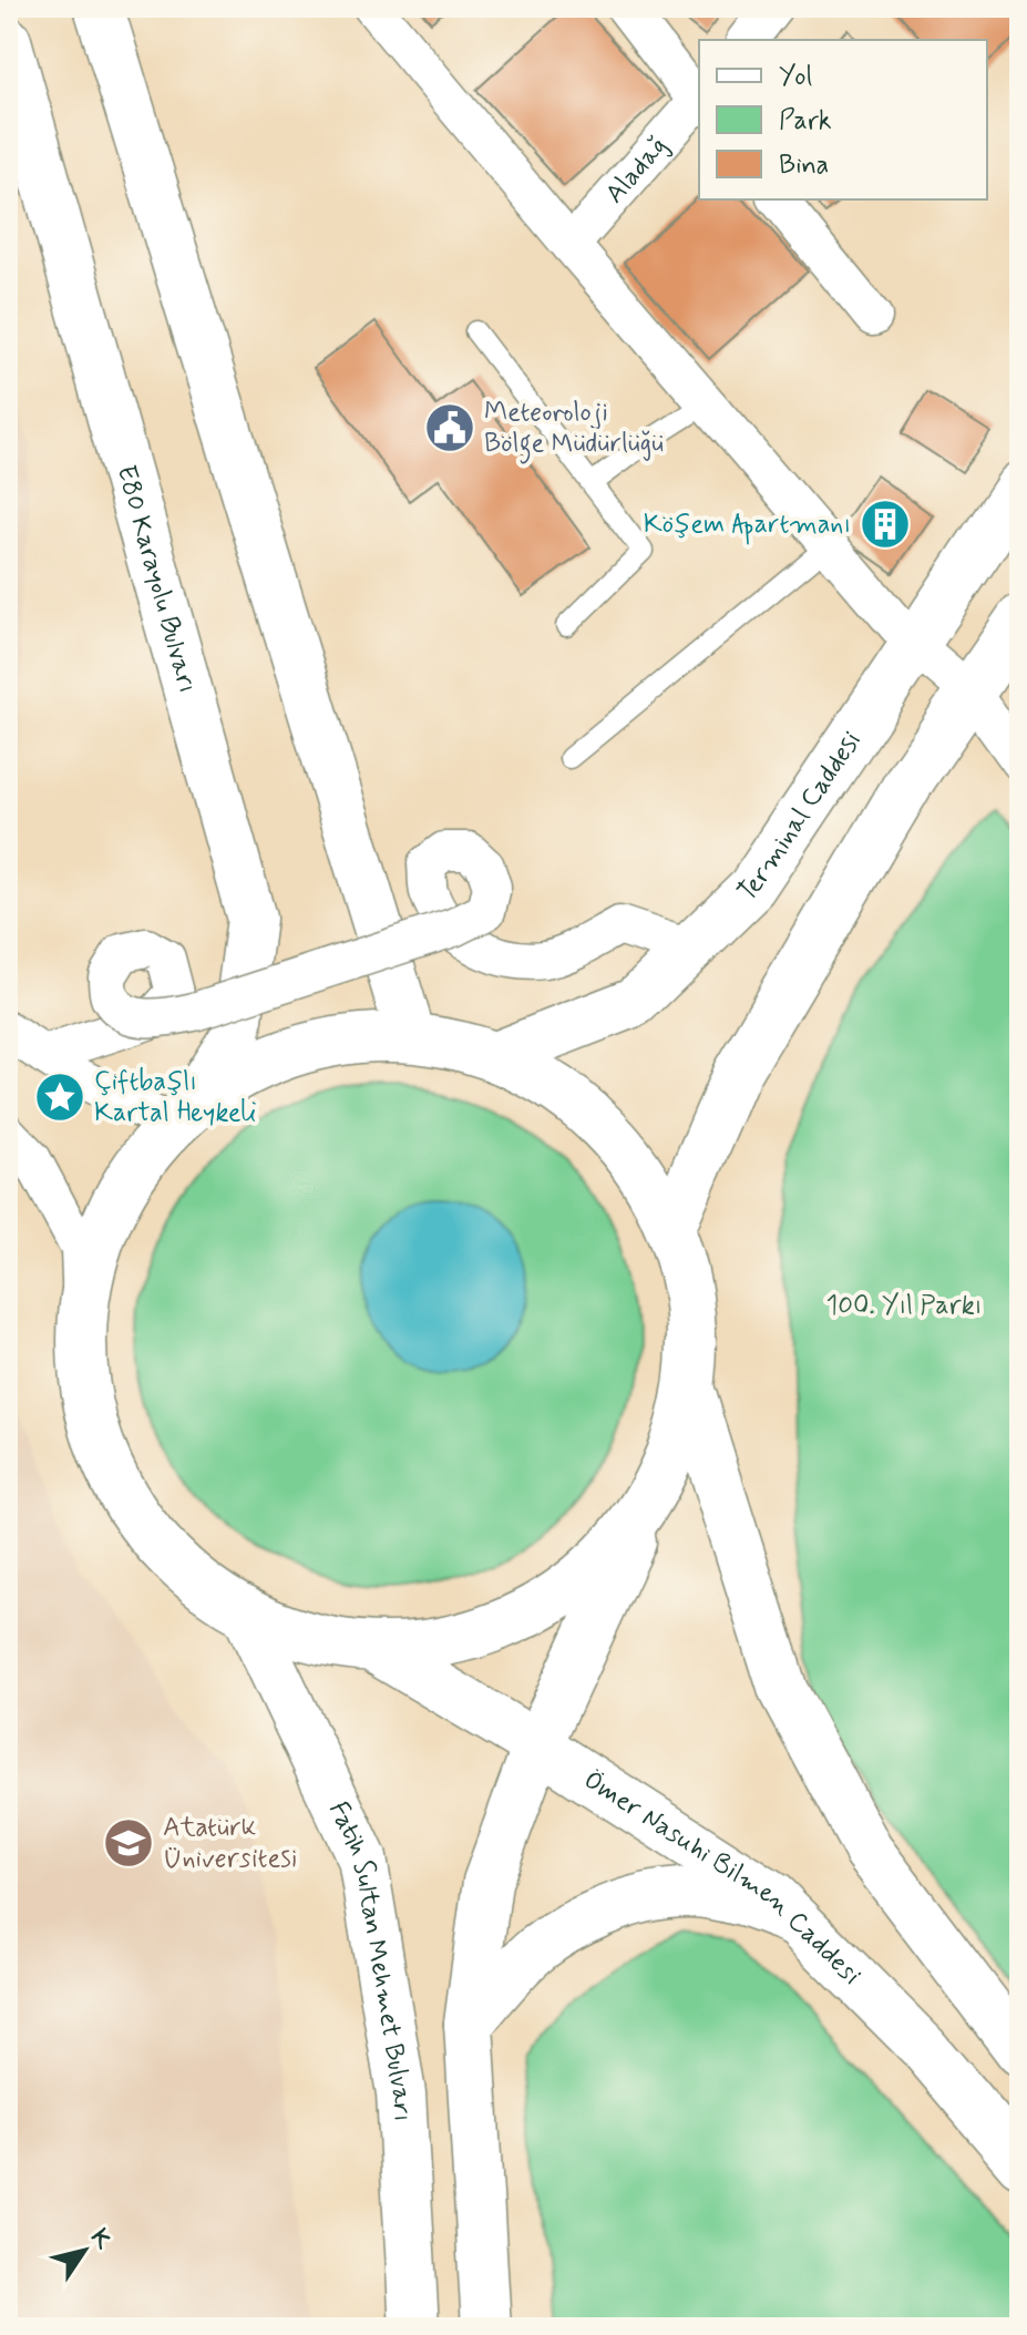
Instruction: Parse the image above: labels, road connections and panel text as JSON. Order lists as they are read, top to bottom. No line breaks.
{"streets":{"main road":["E80 Karayolu Bulvarı","Terminal Caddesi","Ömer Nasuhi Bilmen Caddesi","Fatih Sultan Mehmet Bulvarı"],"street":["Aladağ"]},"parks":["100. Yıl Parkı"],"places":{"public building":["Meteoroloji Bölge Müdürlüğü"],"building":["Köşem Apartmanı"],"place":["Çiftbaşlı Kartal Heykeli"],"school or university":["Atatürk Üniversitesi"]},"legend":["Yol","Park","Bina"],"north":"top right"}
